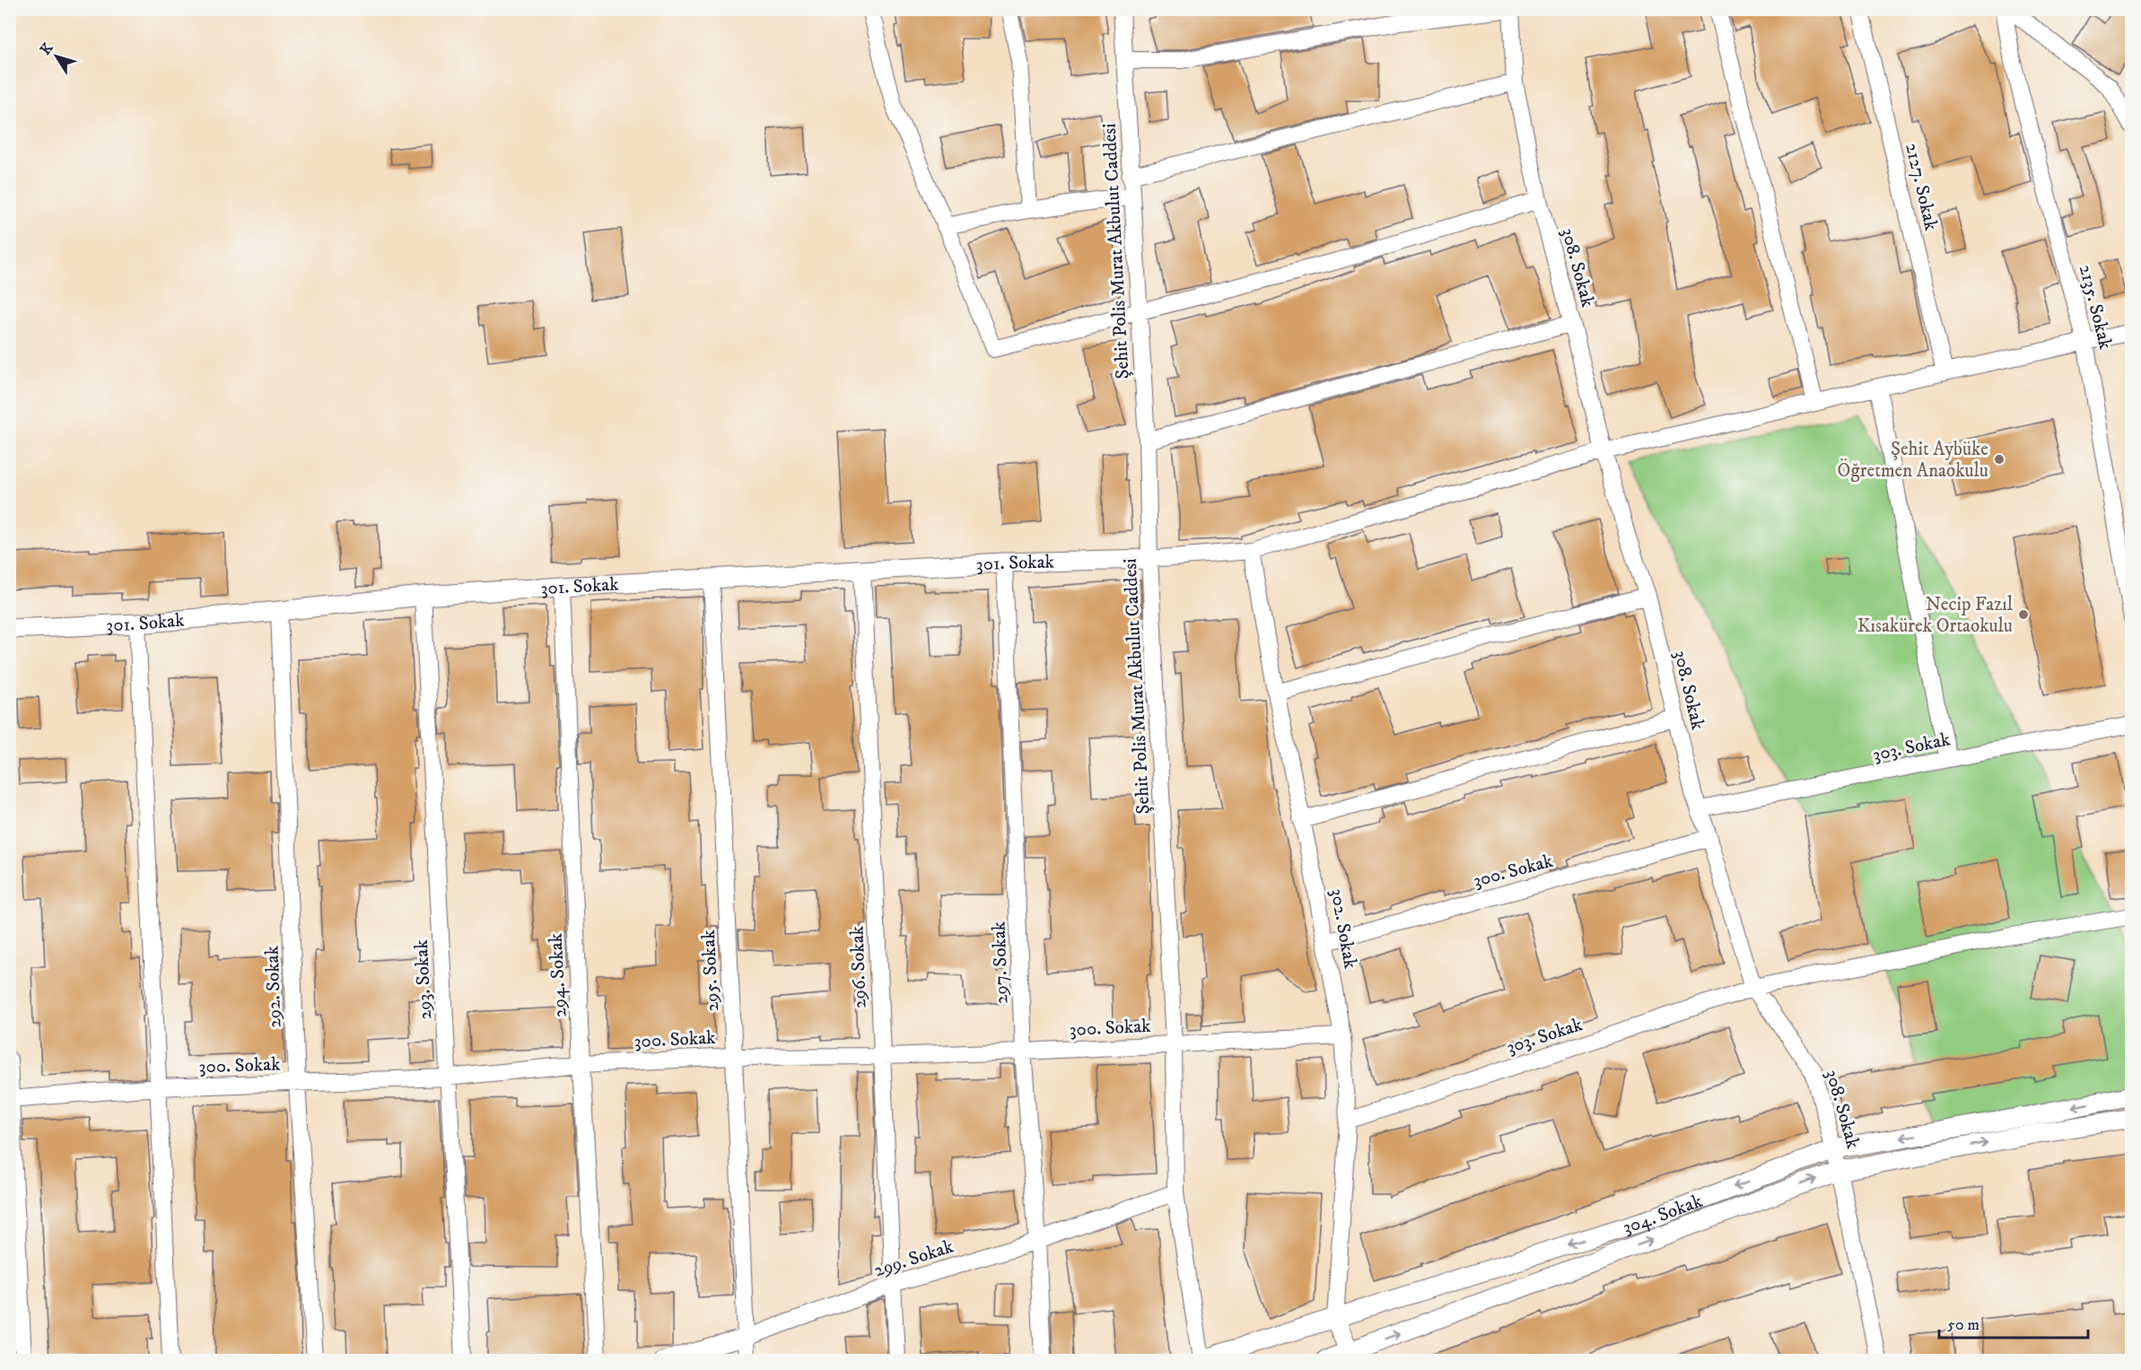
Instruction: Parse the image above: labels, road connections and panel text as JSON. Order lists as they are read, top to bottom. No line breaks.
{"streets":{"street":["2127. Sokak","Şehit Polis Murat Akbulut Caddesi","308. Sokak","2135. Sokak","301. Sokak","303. Sokak","300. Sokak","302. Sokak","297. Sokak","296. Sokak","295. Sokak","294. Sokak","293. Sokak","292. Sokak","304. Sokak","299. Sokak"]},"crossings":[["Şehit Polis Murat Akbulut Caddesi","301. Sokak"],["Şehit Polis Murat Akbulut Caddesi","300. Sokak"],["Şehit Polis Murat Akbulut Caddesi","304. Sokak"],["Şehit Polis Murat Akbulut Caddesi","299. Sokak"],["308. Sokak","303. Sokak"],["308. Sokak","300. Sokak"],["308. Sokak","304. Sokak"],["301. Sokak","297. Sokak"],["301. Sokak","296. Sokak"],["301. Sokak","295. Sokak"],["301. Sokak","294. Sokak"],["301. Sokak","293. Sokak"],["301. Sokak","292. Sokak"],["303. Sokak","302. Sokak"],["300. Sokak","302. Sokak"],["300. Sokak","297. Sokak"],["300. Sokak","296. Sokak"],["300. Sokak","295. Sokak"],["300. Sokak","294. Sokak"],["300. Sokak","293. Sokak"],["300. Sokak","292. Sokak"],["302. Sokak","304. Sokak"],["297. Sokak","299. Sokak"],["296. Sokak","299. Sokak"],["295. Sokak","299. Sokak"]],"places":["Şehit Aybüke Öğretmen Anaokulu","Necip Fazıl Kısakürek Ortaokulu"],"scale_bar":"50 m","north":"top left"}
